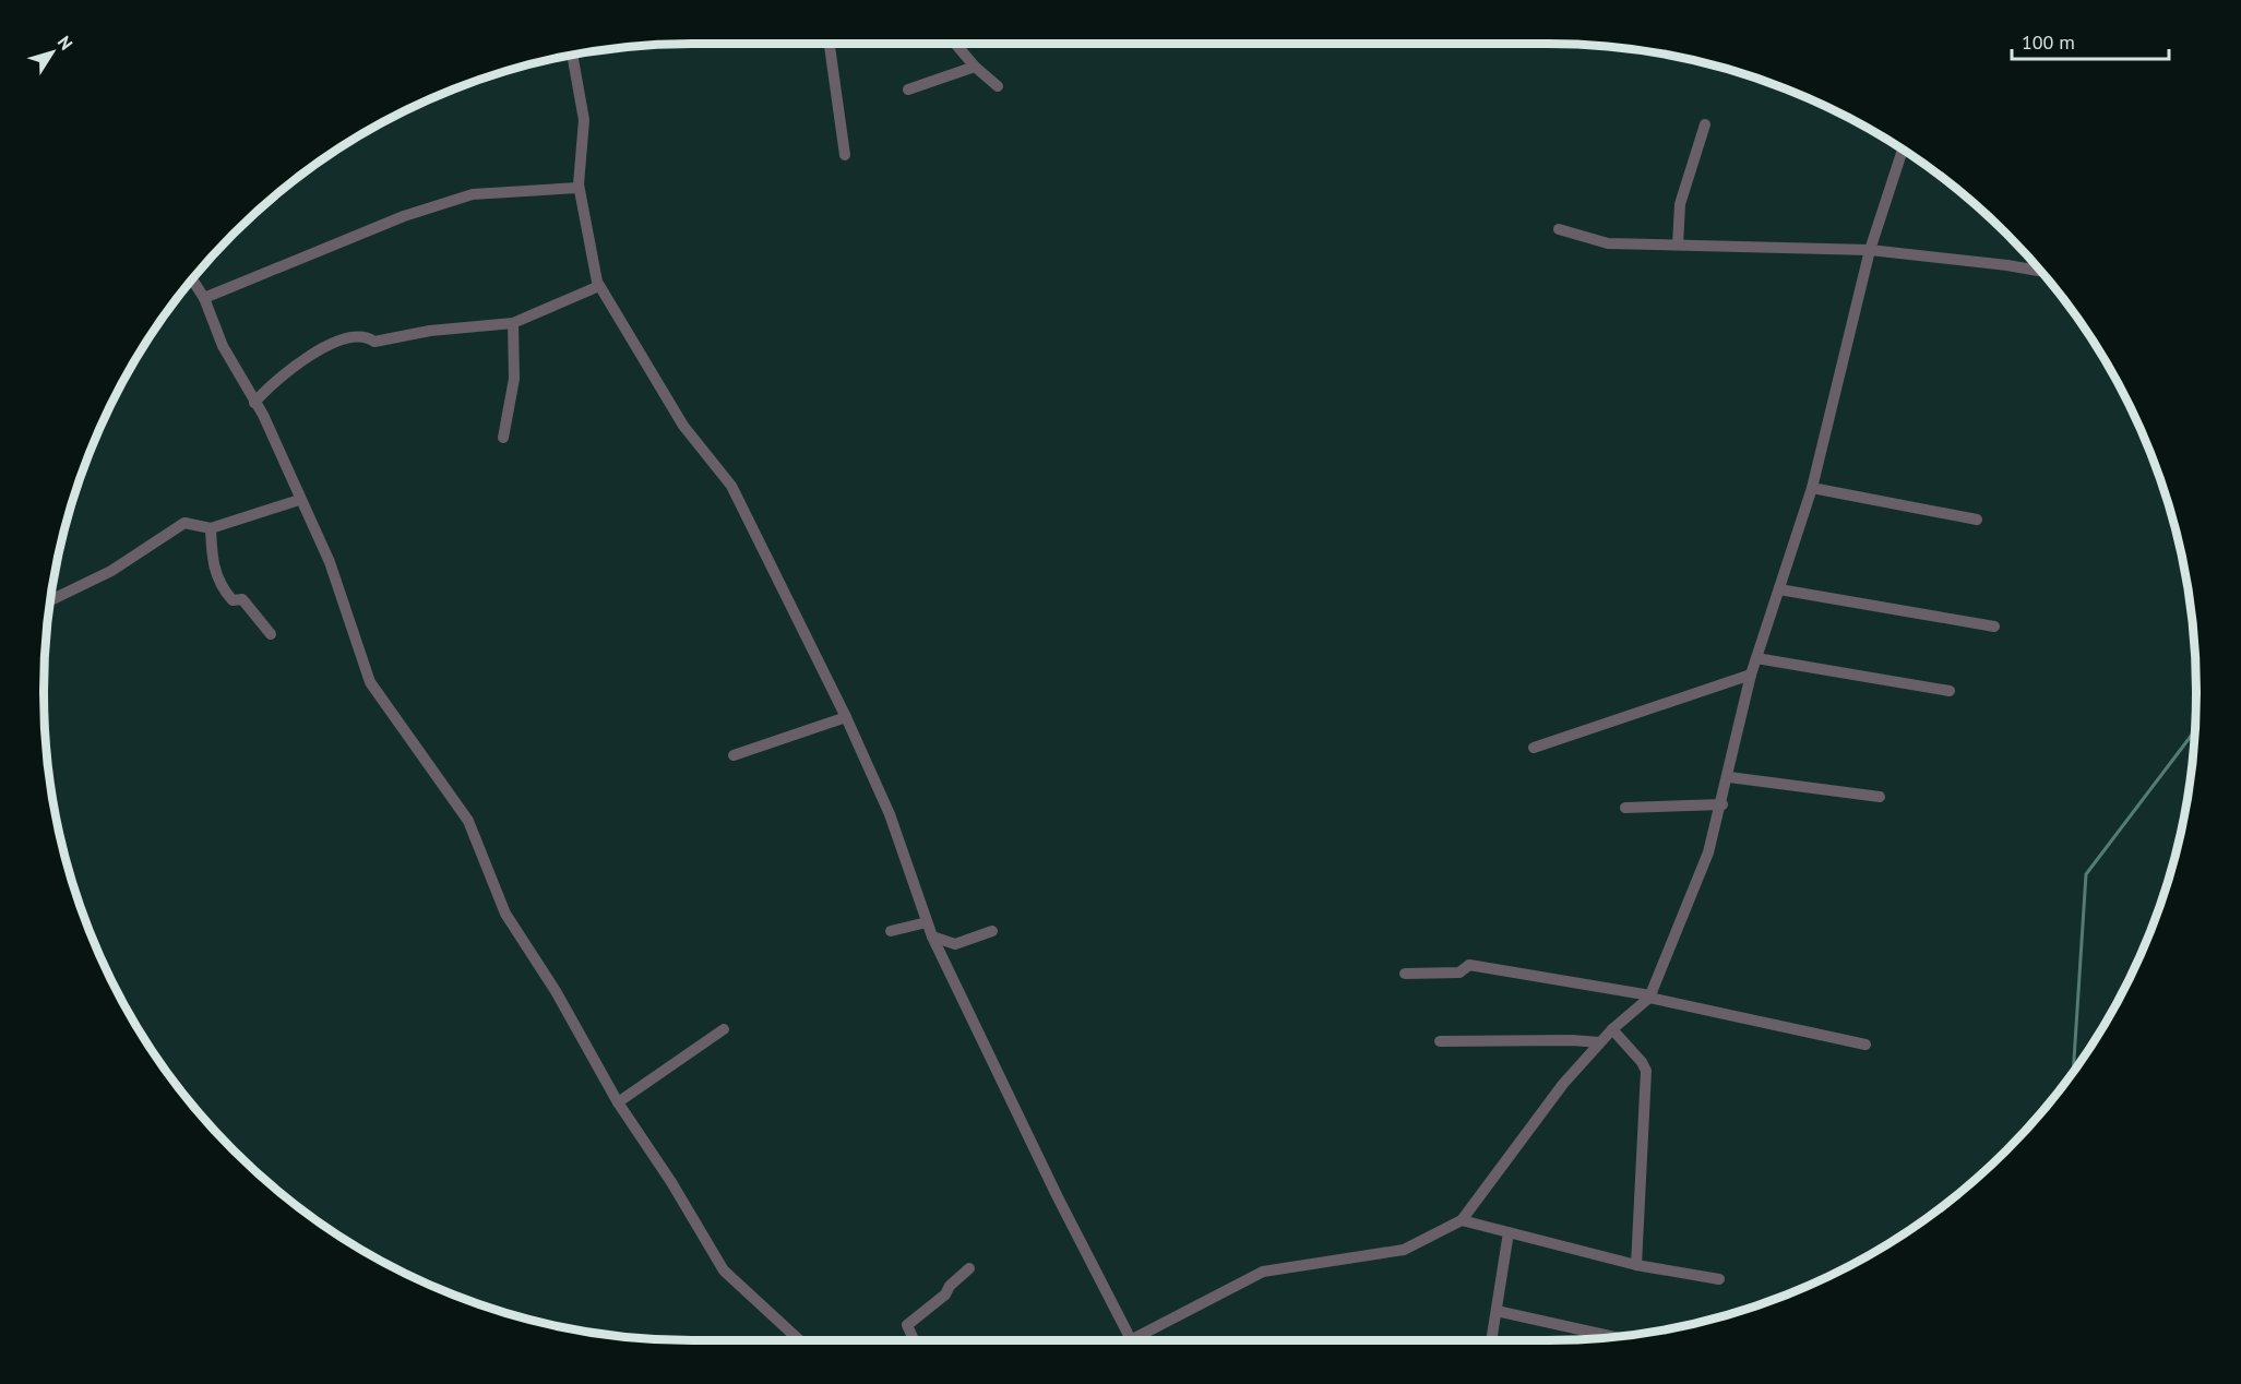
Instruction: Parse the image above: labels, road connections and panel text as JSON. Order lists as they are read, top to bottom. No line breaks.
{"scale_bar":"100 m","north":"top right"}
